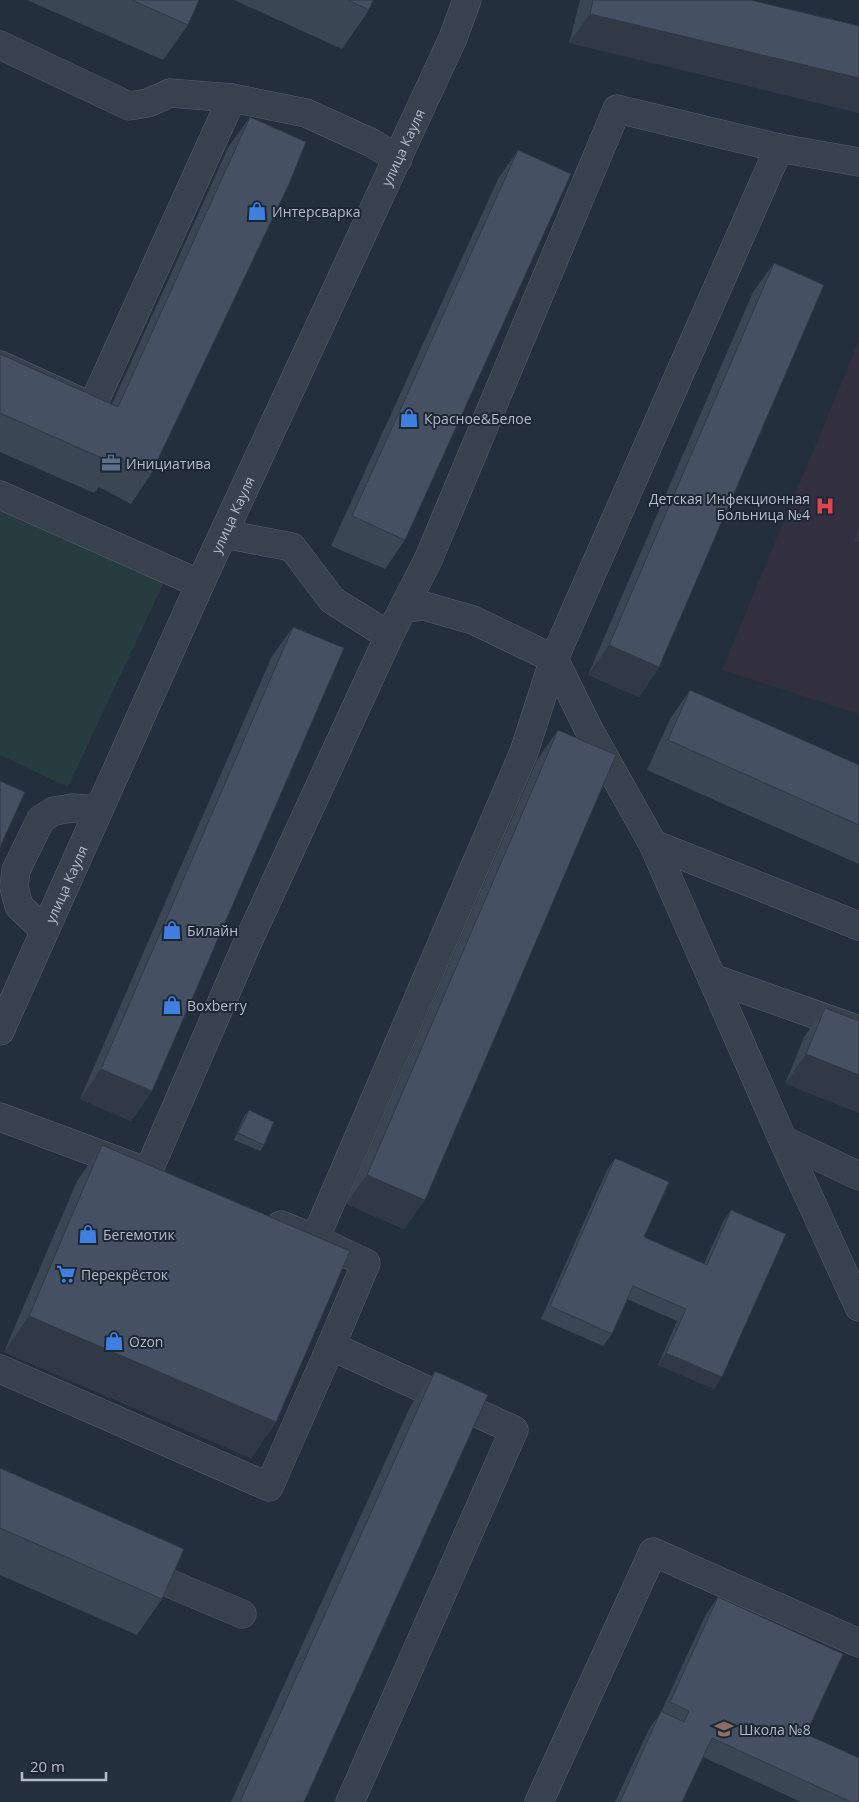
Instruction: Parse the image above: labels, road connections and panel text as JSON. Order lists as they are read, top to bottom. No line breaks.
{"streets":{"street":["улица Кауля"]},"places":{"shop":["Интерсварка","Красное&Белое","Билайн","Boxberry","Бегемотик","Ozon"],"office":["Инициатива"],"hospital":["Детская Инфекционная Больница №4"],"supermarket":["Перекрёсток"],"school or university":["Школа №8"]},"scale_bar":"20 m"}
